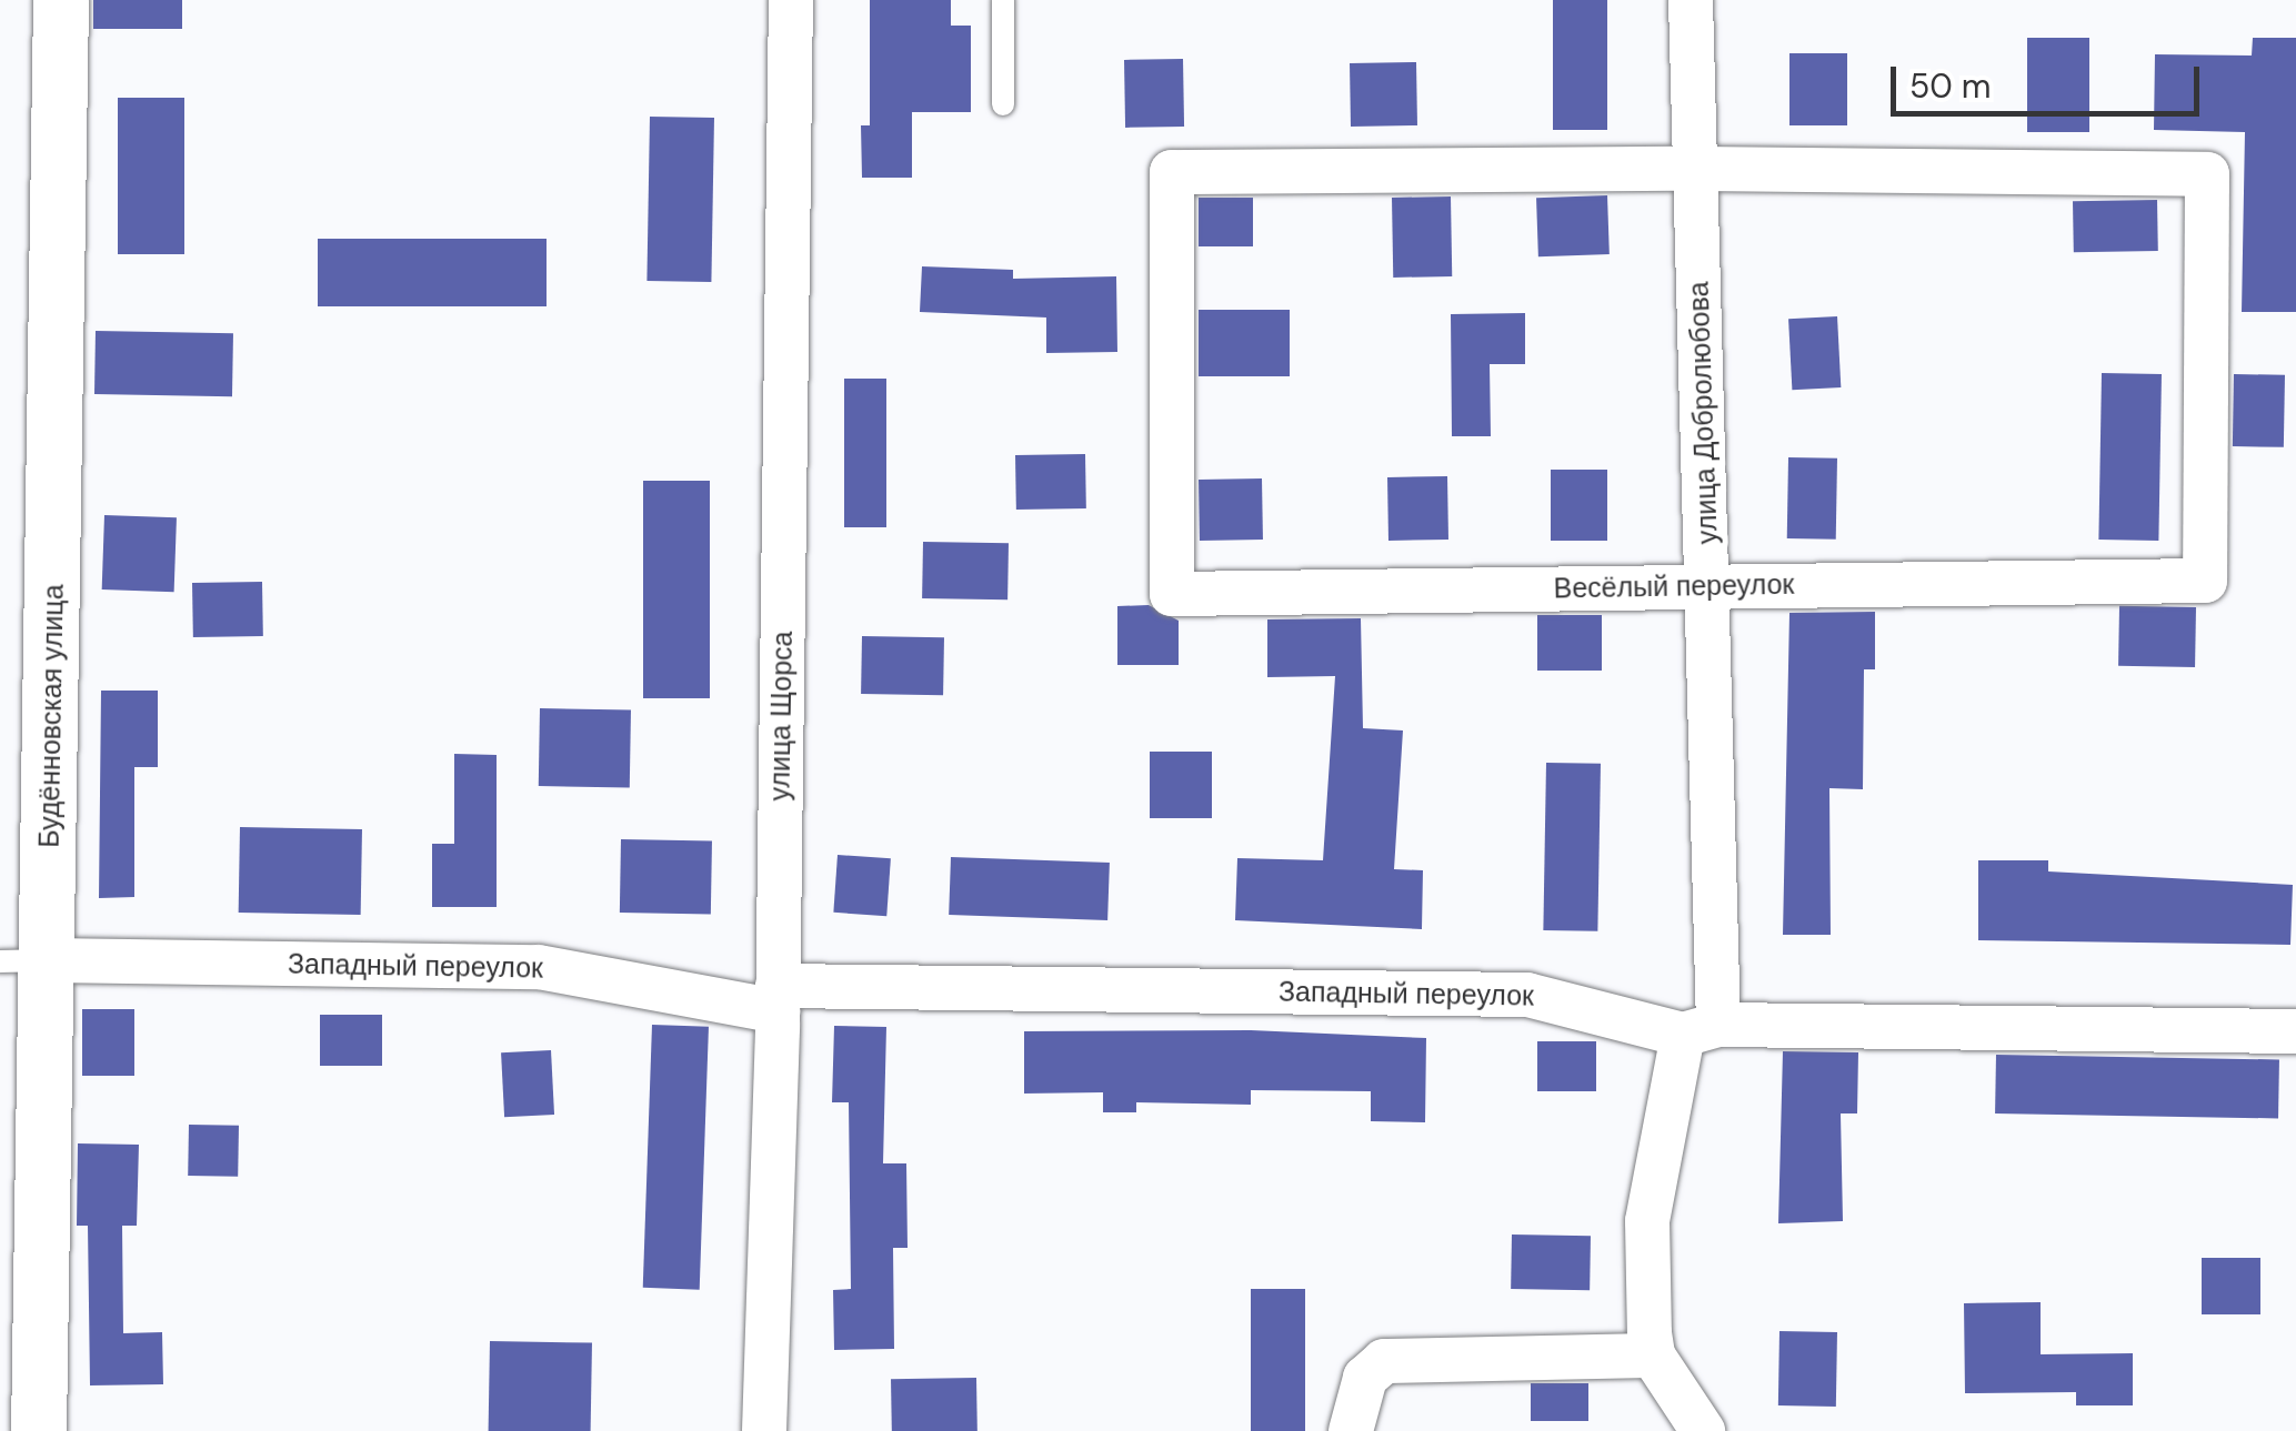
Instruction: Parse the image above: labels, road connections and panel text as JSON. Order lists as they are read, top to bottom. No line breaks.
{"streets":{"street":["улица Добролюбова","Весёлый переулок","Будённовская улица","улица Щорса","Западный переулок"]},"crossings":[["улица Добролюбова","Весёлый переулок"],["улица Добролюбова","Западный переулок"],["Будённовская улица","Западный переулок"],["улица Щорса","Западный переулок"]],"scale_bar":"50 m"}
